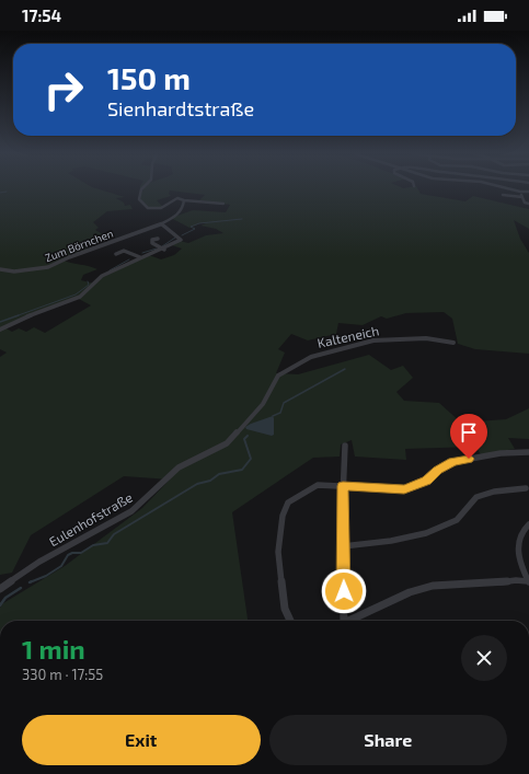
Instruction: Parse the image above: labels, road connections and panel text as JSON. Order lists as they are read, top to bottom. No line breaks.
{"streets":{"street":["Zum Börnchen","Kalteneich","Eulenhofstraße"]},"crossings":[["Kalteneich","Eulenhofstraße"]],"page":{"status":"17:54","turn":["150 m","Sienhardtstraße"],"heading":["1 min","330 m · 17:55"],"buttons":["Exit","Share"]}}
